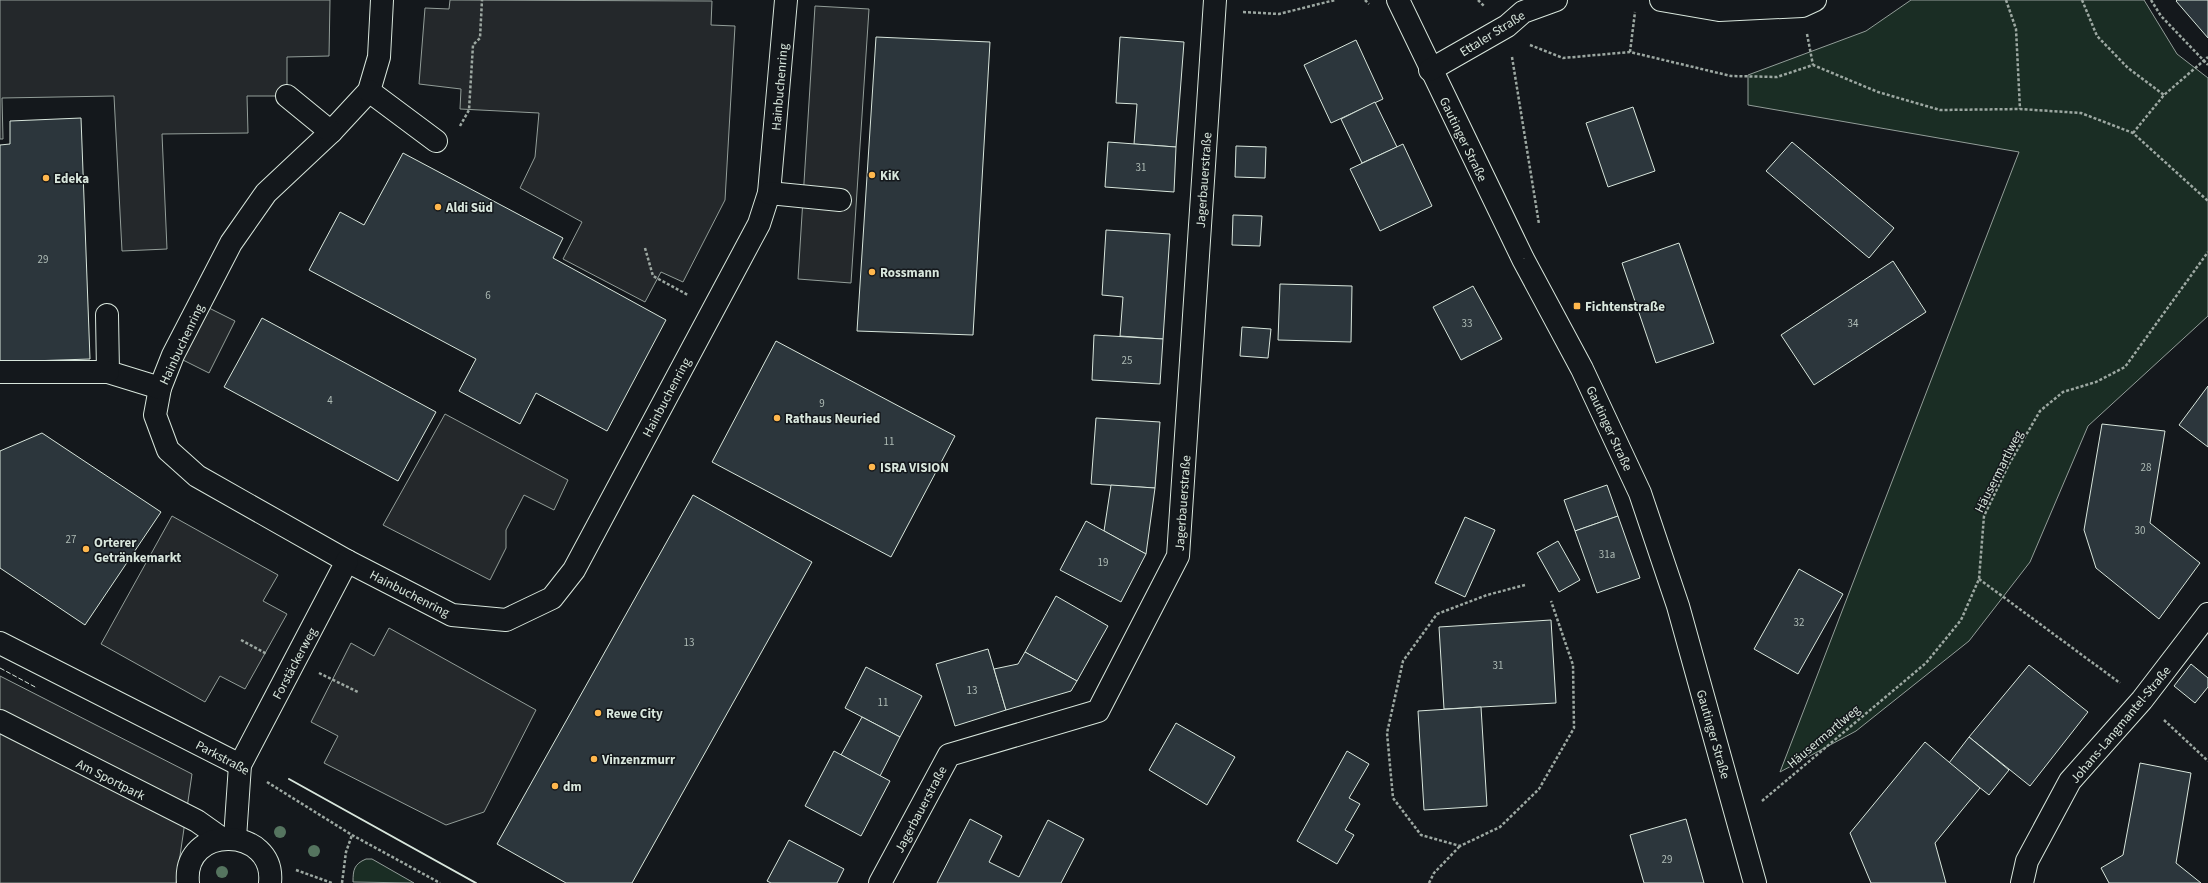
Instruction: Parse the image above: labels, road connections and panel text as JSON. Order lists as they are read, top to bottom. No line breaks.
{"streets":{"street":["Ettaler Straße","Hainbuchenring","Gautinger Straße","Jagerbauerstraße","Forstäckerweg","Johans-Langmantel-Straße","Parkstraße","Am Sportpark"],"path":["Häusermartlweg"]},"crossings":[["Ettaler Straße","Gautinger Straße"],["Hainbuchenring","Forstäckerweg"],["Gautinger Straße","Häusermartlweg"],["Forstäckerweg","Parkstraße"]],"places":{"other":["KiK","Edeka","Aldi Süd","Rossmann","Rathaus Neuried","ISRA VISION","Orterer Getränkemarkt","Rewe City","Vinzenzmurr","dm"],"transit":["Fichtenstraße"]},"house_numbers":["31","29","6","33","34","25","4","9","11","28","30","27","31a","19","32","13","31","13","11","29"]}
